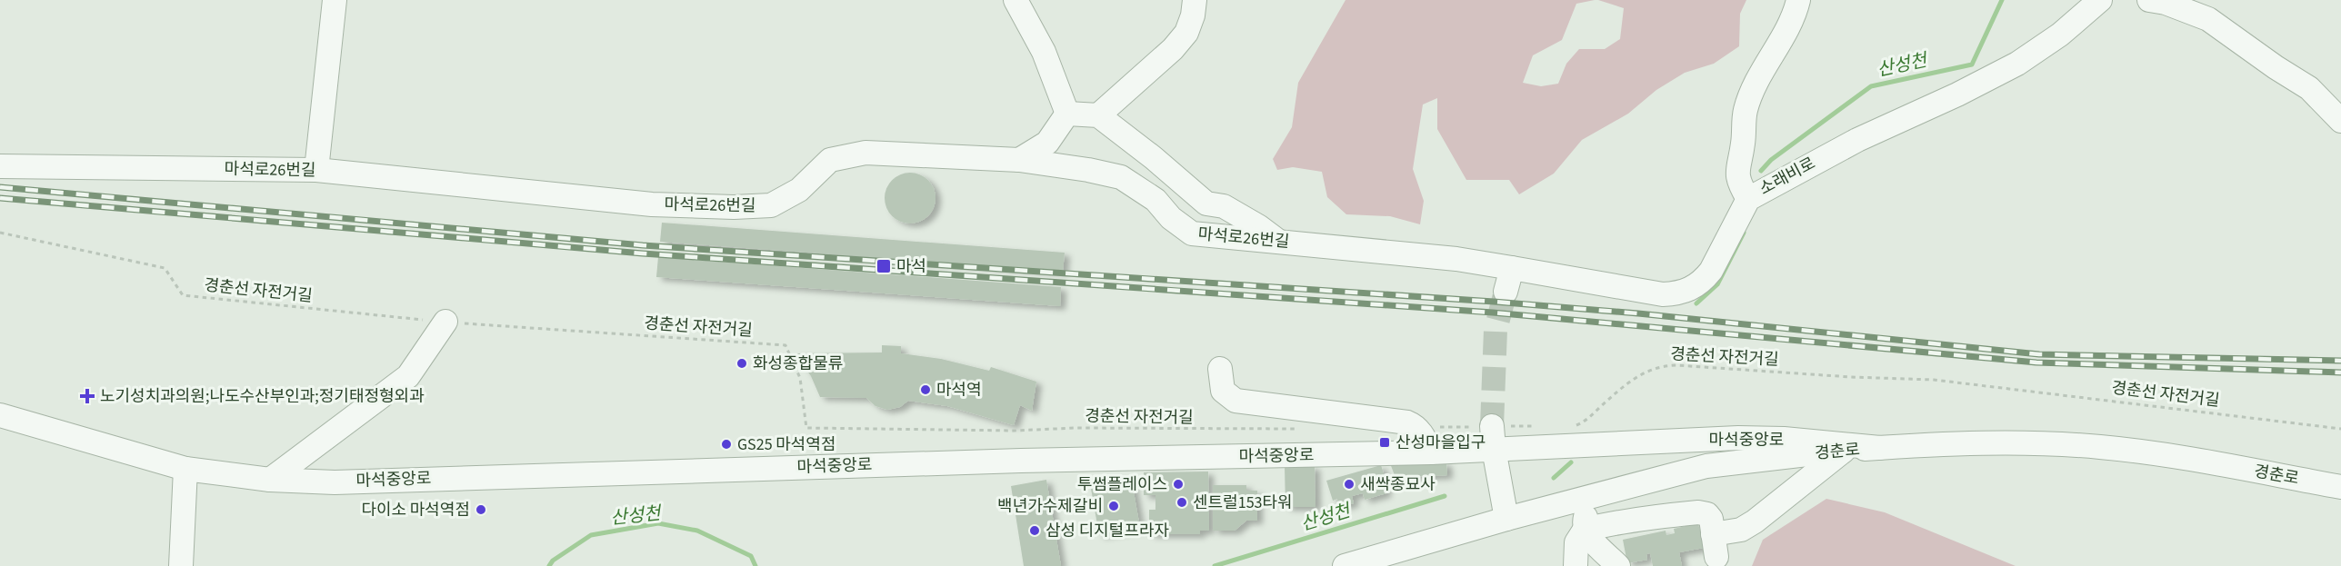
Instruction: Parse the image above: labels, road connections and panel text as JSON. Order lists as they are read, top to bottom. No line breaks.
{"streets":{"street":["마석로26번길","소래비로","마석중앙로","경춘로"],"path":["경춘선 자전거길"]},"crossings":[["마석로26번길","소래비로"],["마석중앙로","경춘로"]],"water":["산성천"],"places":{"transit":["마석","산성마을입구"],"other":["화성종합물류","마석역","GS25 마석역점","투썸플레이스","새싹종묘사","센트럴153타워","백년가수제갈비","다이소 마석역점","삼성 디지털프라자"],"health":["노기성치과의원;나도수산부인과;정기태정형외과"]}}
